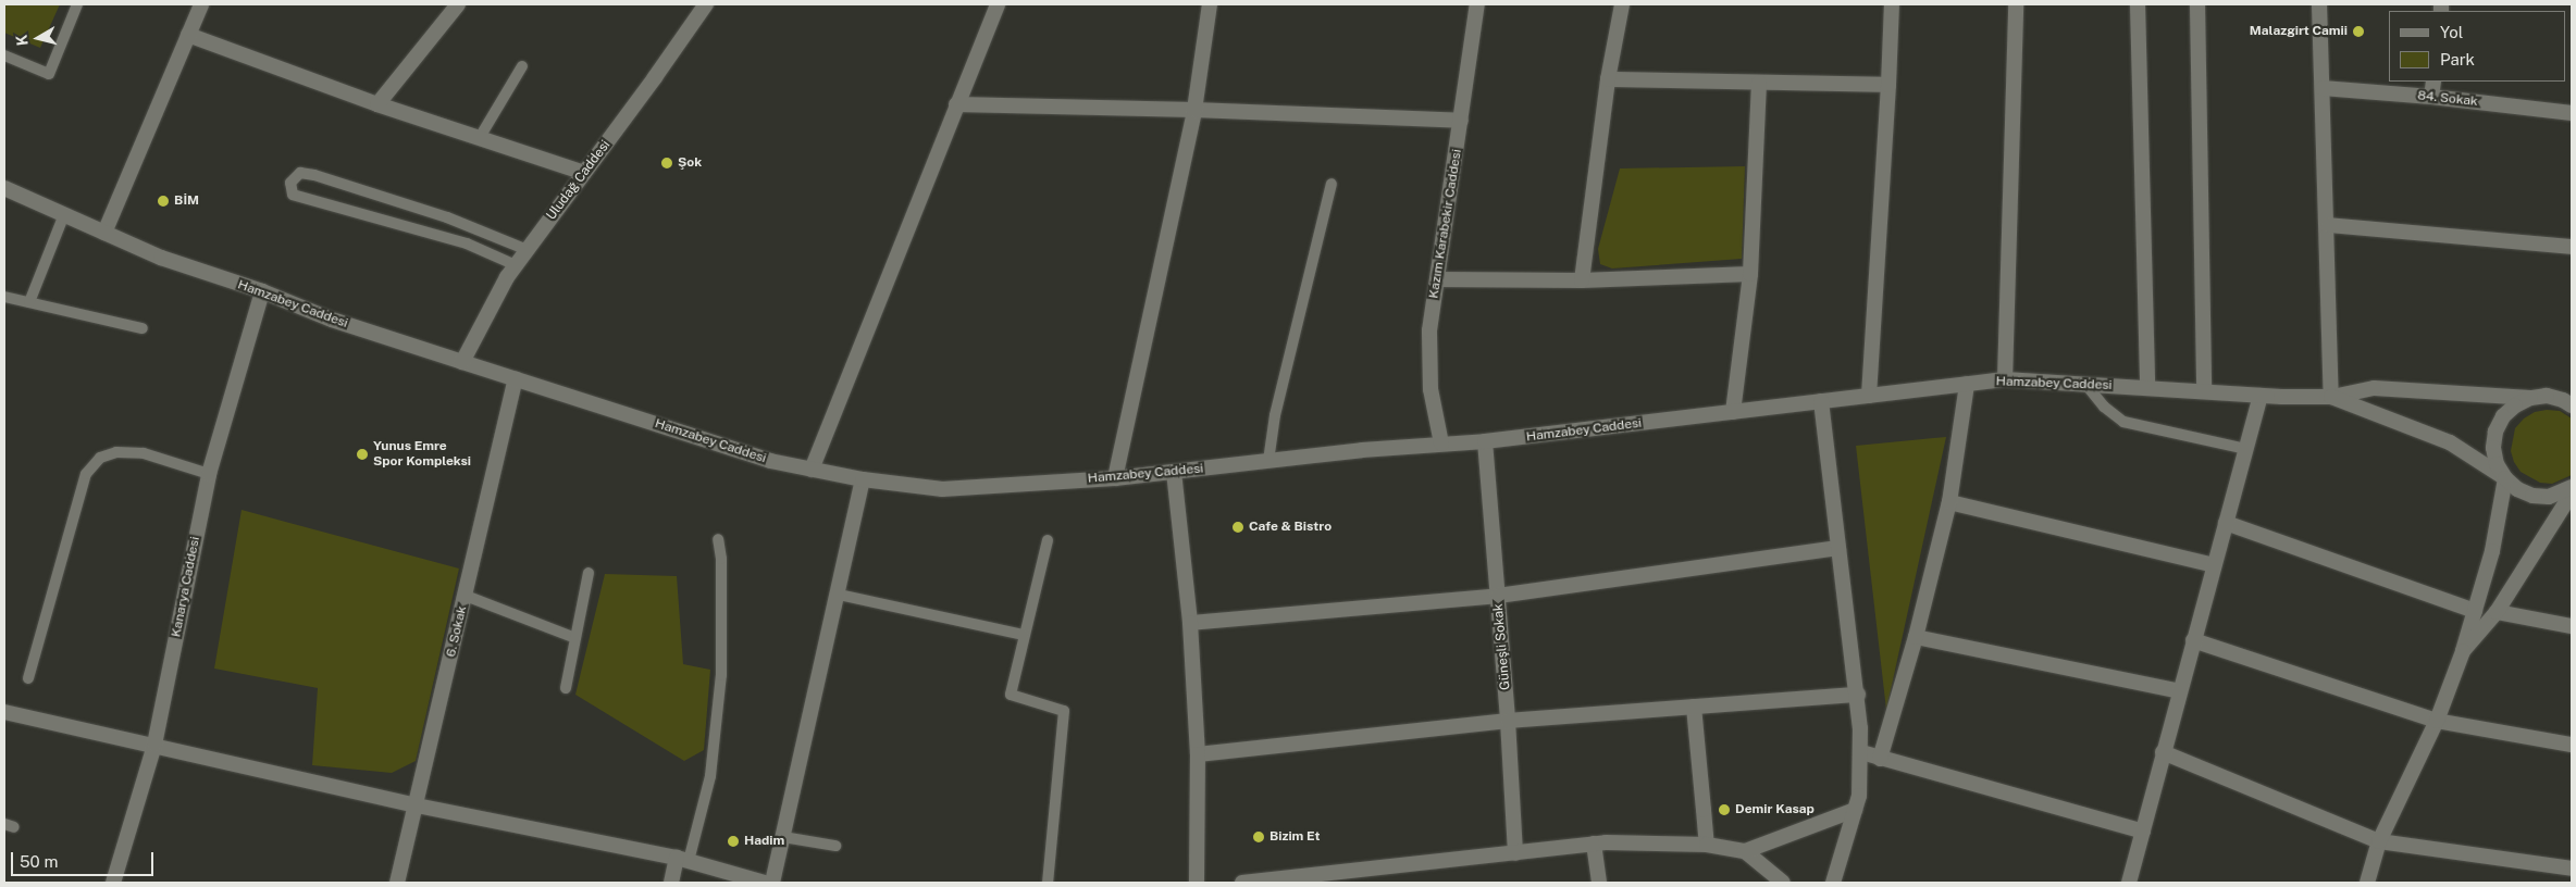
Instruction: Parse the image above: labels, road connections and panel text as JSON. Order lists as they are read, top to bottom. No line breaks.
{"streets":{"street":["84. Sokak","Uludağ Caddesi","Kazım Karabekir Caddesi","Hamzabey Caddesi","Kanarya Caddesi","6. Sokak","Güneşli Sokak"]},"crossings":[["Uludağ Caddesi","Hamzabey Caddesi"],["Kazım Karabekir Caddesi","Hamzabey Caddesi"],["Hamzabey Caddesi","Kanarya Caddesi"],["Hamzabey Caddesi","6. Sokak"],["Hamzabey Caddesi","Güneşli Sokak"]],"places":["Malazgirt Camii","Şok","BİM","Yunus Emre Spor Kompleksi","Cafe & Bistro","Demir Kasap","Bizim Et","Hadim"],"legend":["Yol","Park"],"scale_bar":"50 m","north":"left"}
